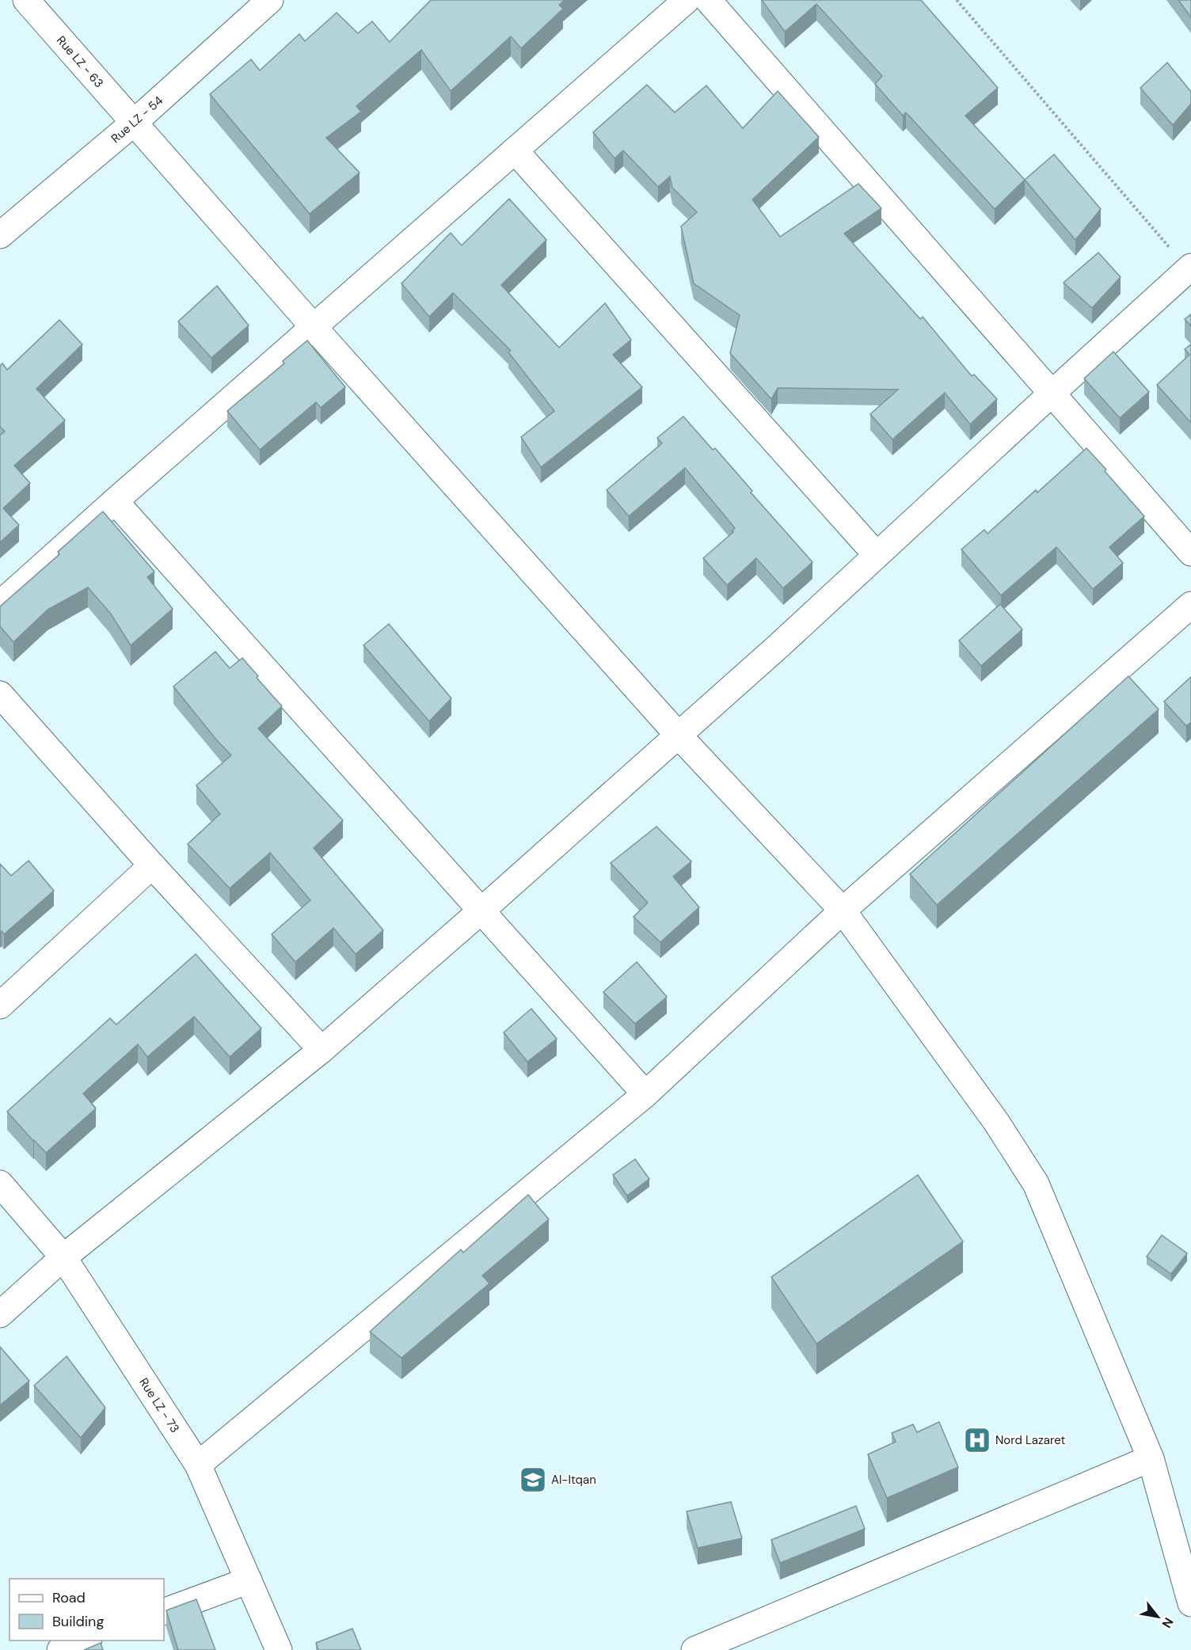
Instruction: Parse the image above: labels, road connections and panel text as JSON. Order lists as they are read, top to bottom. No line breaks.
{"streets":{"street":["Rue LZ - 63","Rue LZ - 54","Rue LZ - 73"]},"crossings":[["Rue LZ - 63","Rue LZ - 54"]],"places":{"hospital":["Nord Lazaret"],"school or university":["Al-Itqan"]},"legend":["Road","Building"],"north":"bottom right"}
